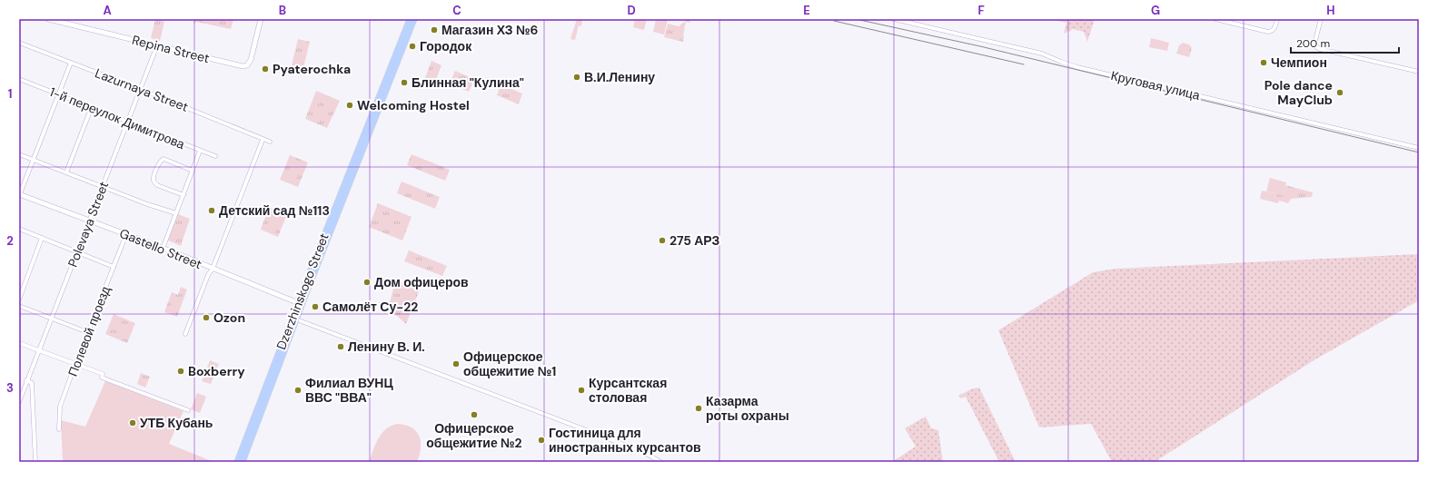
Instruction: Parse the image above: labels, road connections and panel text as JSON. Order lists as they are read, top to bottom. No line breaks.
{"streets":{"main road":["Dzerzhinskogo Street"],"street":["Repina Street","Круговая улица","Lazurnaya Street","1-й переулок Димитрова","Polevaya Street","Gastello Street","Полевой проезд"]},"crossings":[["Repina Street","Polevaya Street"],["Lazurnaya Street","Polevaya Street"],["1-й переулок Димитрова","Polevaya Street"],["Polevaya Street","Gastello Street"],["Gastello Street","Dzerzhinskogo Street"],["Gastello Street","Полевой проезд"]],"places":["Магазин ХЗ №6","Городок","Чемпион","Pyaterochka","В.И.Ленину","Блинная \"Кулина\"","Pole dance MayClub","Welcoming Hostel","Детский сад №113","275 АРЗ","Дом офицеров","Самолёт Су-22","Ozon","Ленину В. И.","Офицерское общежитие №1","Boxberry","Филиал ВУНЦ ВВС \"ВВА\"","Курсантская столовая","Казарма роты охраны","Офицерское общежитие №2","УТБ Кубань","Гостиница для иностранных курсантов"],"scale_bar":"200 m","grid":{"columns":["A","B","C","D","E","F","G","H"],"rows":["1","2","3"]}}
